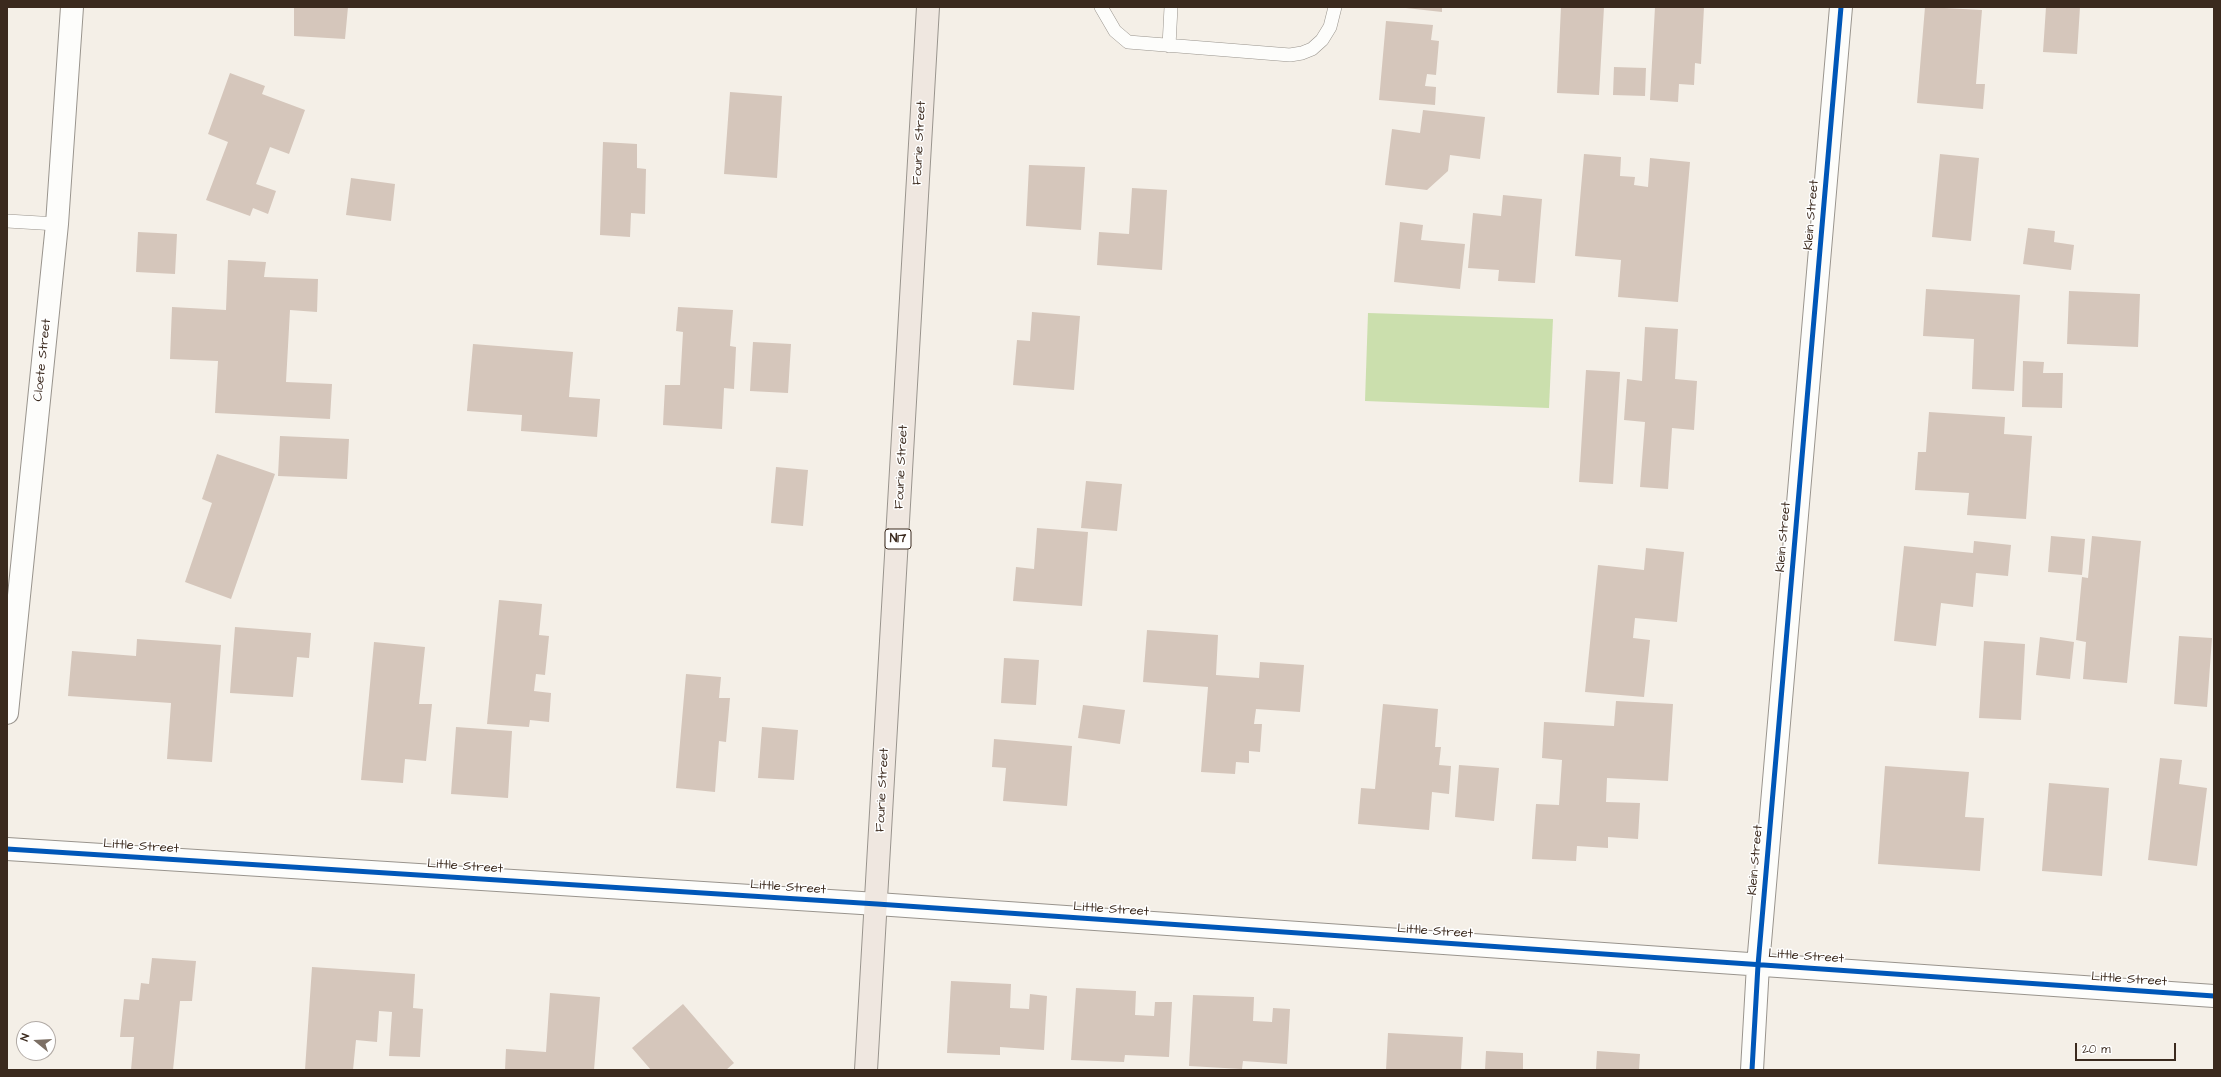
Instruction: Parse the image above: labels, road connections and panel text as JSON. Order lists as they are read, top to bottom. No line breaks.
{"streets":{"highway":["Fourie Street","N17"],"street":["Klein Street","Cloete Street","Little Street"]},"crossings":[["Fourie Street","Little Street"],["Klein Street","Little Street"]],"scale_bar":"20 m","north":"left"}
